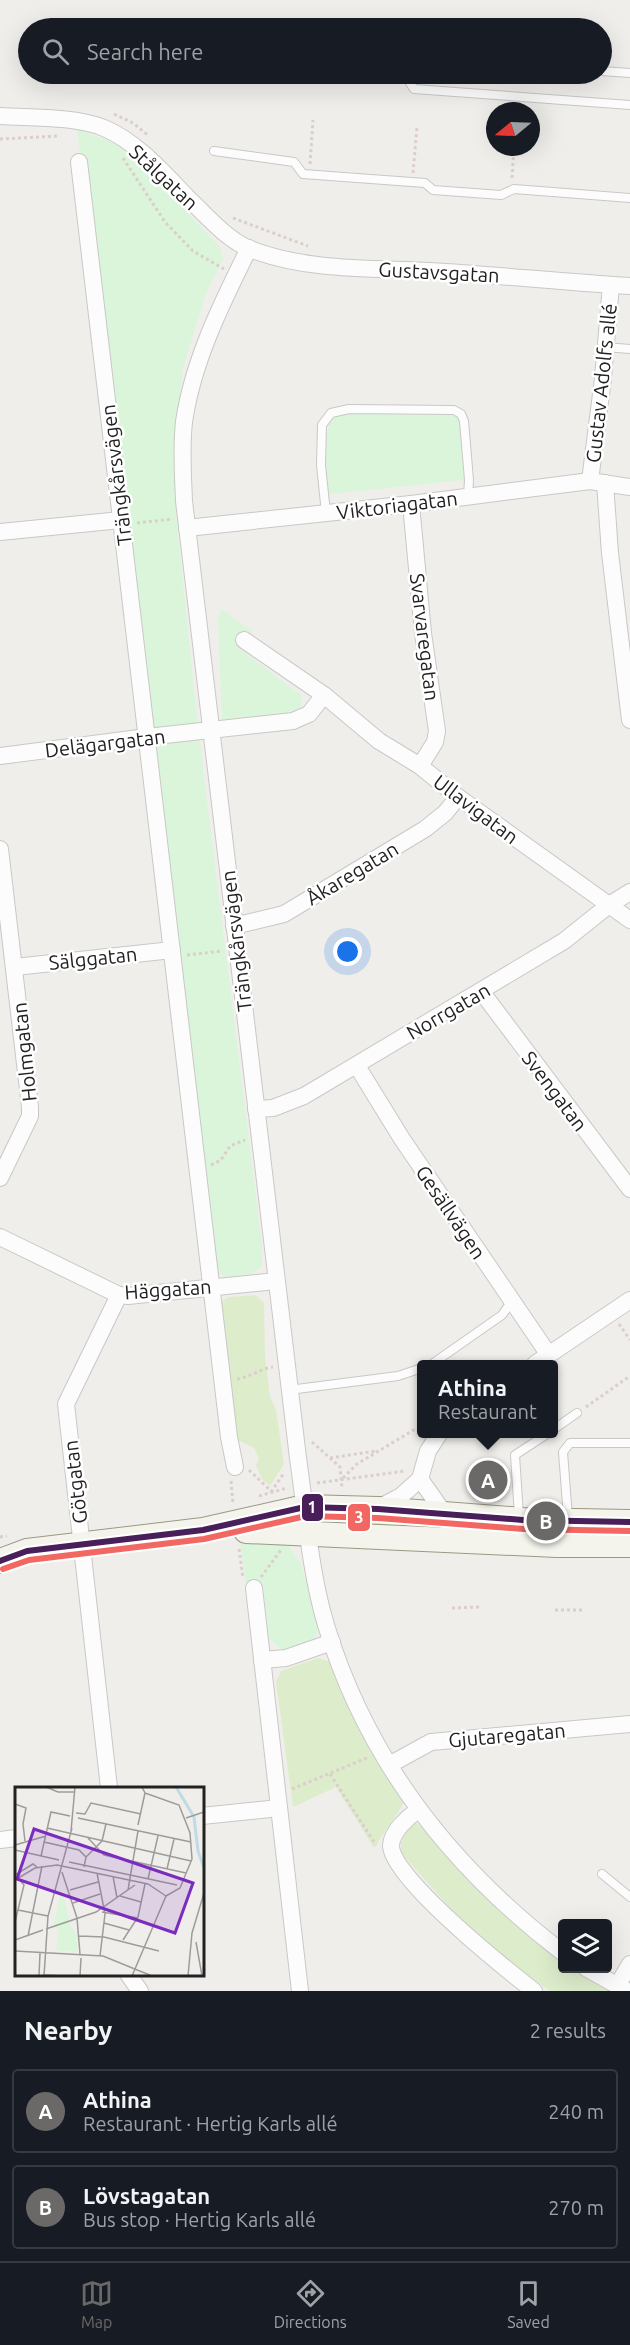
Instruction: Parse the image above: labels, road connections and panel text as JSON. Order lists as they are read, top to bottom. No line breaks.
{"streets":{"street":["Stålgatan","Gustavsgatan","Gustav Adolfs allé","Trängkårsvägen","Viktoriagatan","Svarvaregatan","Delägargatan","Ullavigatan","Åkaregatan","Sälggatan","Norrgatan","Holmgatan","Svengatan","Gesällvägen","Häggatan","Götgatan","Gjutaregatan"]},"crossings":[["Stålgatan","Gustavsgatan"],["Stålgatan","Trängkårsvägen"],["Gustavsgatan","Gustav Adolfs allé"],["Gustavsgatan","Trängkårsvägen"],["Gustav Adolfs allé","Viktoriagatan"],["Trängkårsvägen","Viktoriagatan"],["Trängkårsvägen","Delägargatan"],["Trängkårsvägen","Åkaregatan"],["Trängkårsvägen","Sälggatan"],["Trängkårsvägen","Norrgatan"],["Trängkårsvägen","Häggatan"],["Trängkårsvägen","Gjutaregatan"],["Viktoriagatan","Svarvaregatan"],["Svarvaregatan","Ullavigatan"],["Ullavigatan","Åkaregatan"],["Ullavigatan","Norrgatan"],["Sälggatan","Holmgatan"],["Norrgatan","Svengatan"],["Norrgatan","Gesällvägen"],["Häggatan","Götgatan"]],"lines":["transit line 1","transit line 3"],"north":"left","page":{"search":"Search here","popup":["Athina","Restaurant"],"pins":["A","B"],"heading":["Nearby","2 results"],"list":[{"mark":"A","name":"Athina","note":"Restaurant · Hertig Karls allé","value":"240 m"},{"mark":"B","name":"Lövstagatan","note":"Bus stop · Hertig Karls allé","value":"270 m"}],"nav":["Map","Directions","Saved"]}}
